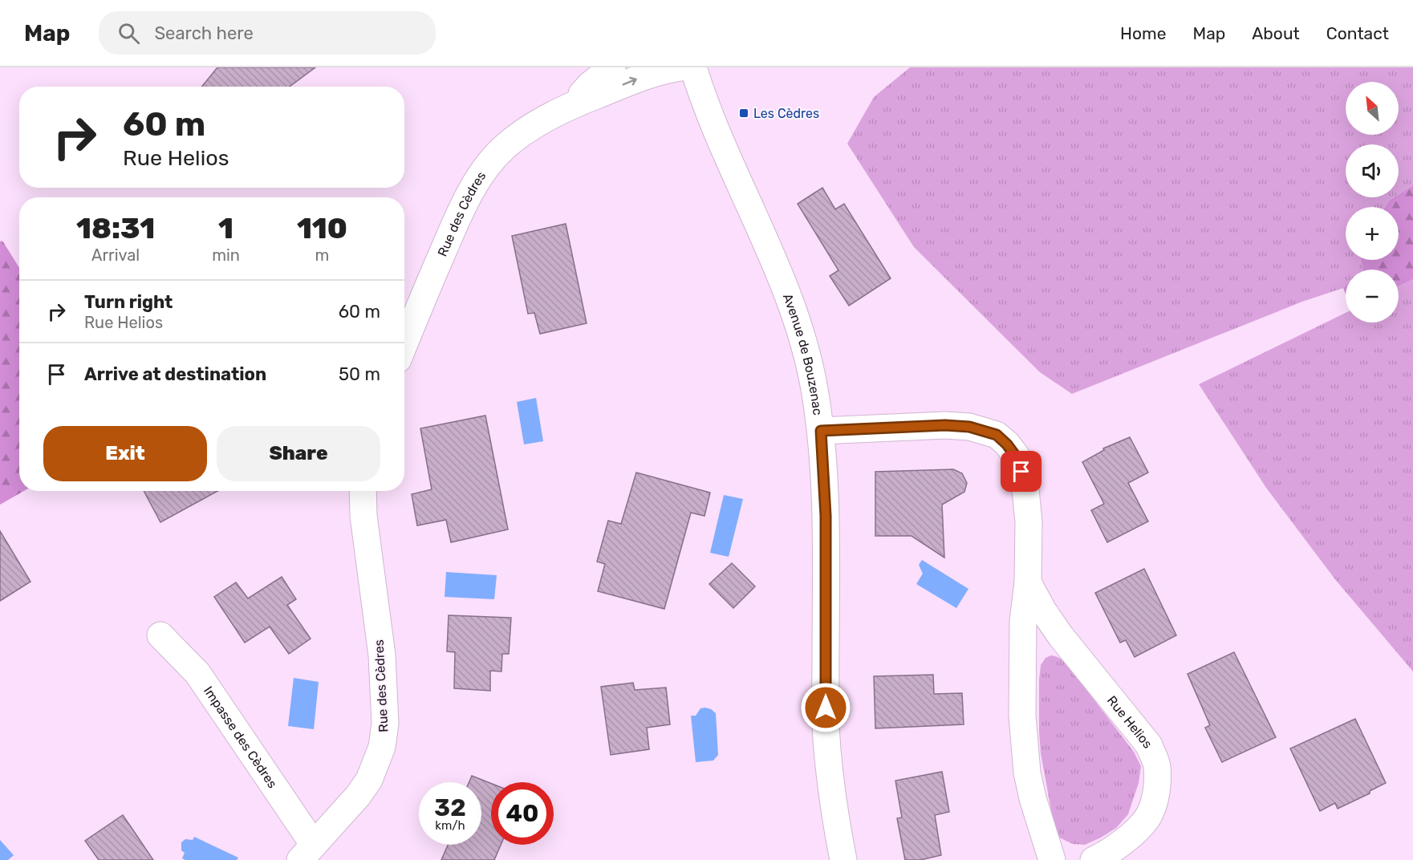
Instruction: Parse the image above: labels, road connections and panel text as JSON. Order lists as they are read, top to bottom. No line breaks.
{"streets":{"street":["Rue des Cèdres","Avenue de Bouzenac","Rue Helios","Impasse des Cèdres"]},"crossings":[["Rue des Cèdres","Impasse des Cèdres"],["Avenue de Bouzenac","Rue Helios"]],"places":{"transit":["Les Cèdres"]},"north":"top left","page":{"header":"Map","search":"Search here","nav":["Home","Map","About","Contact"],"map_buttons":["+","−"],"turn":["60 m","Rue Helios"],"eta":["18:31","Arrival","1","min","110","m"],"list":[{"name":"Turn right","note":"Rue Helios","value":"60 m"},{"name":"Arrive at destination","value":"50 m"}],"buttons":["Exit","Share"],"speed":"32 km/h","limit":"40"}}
